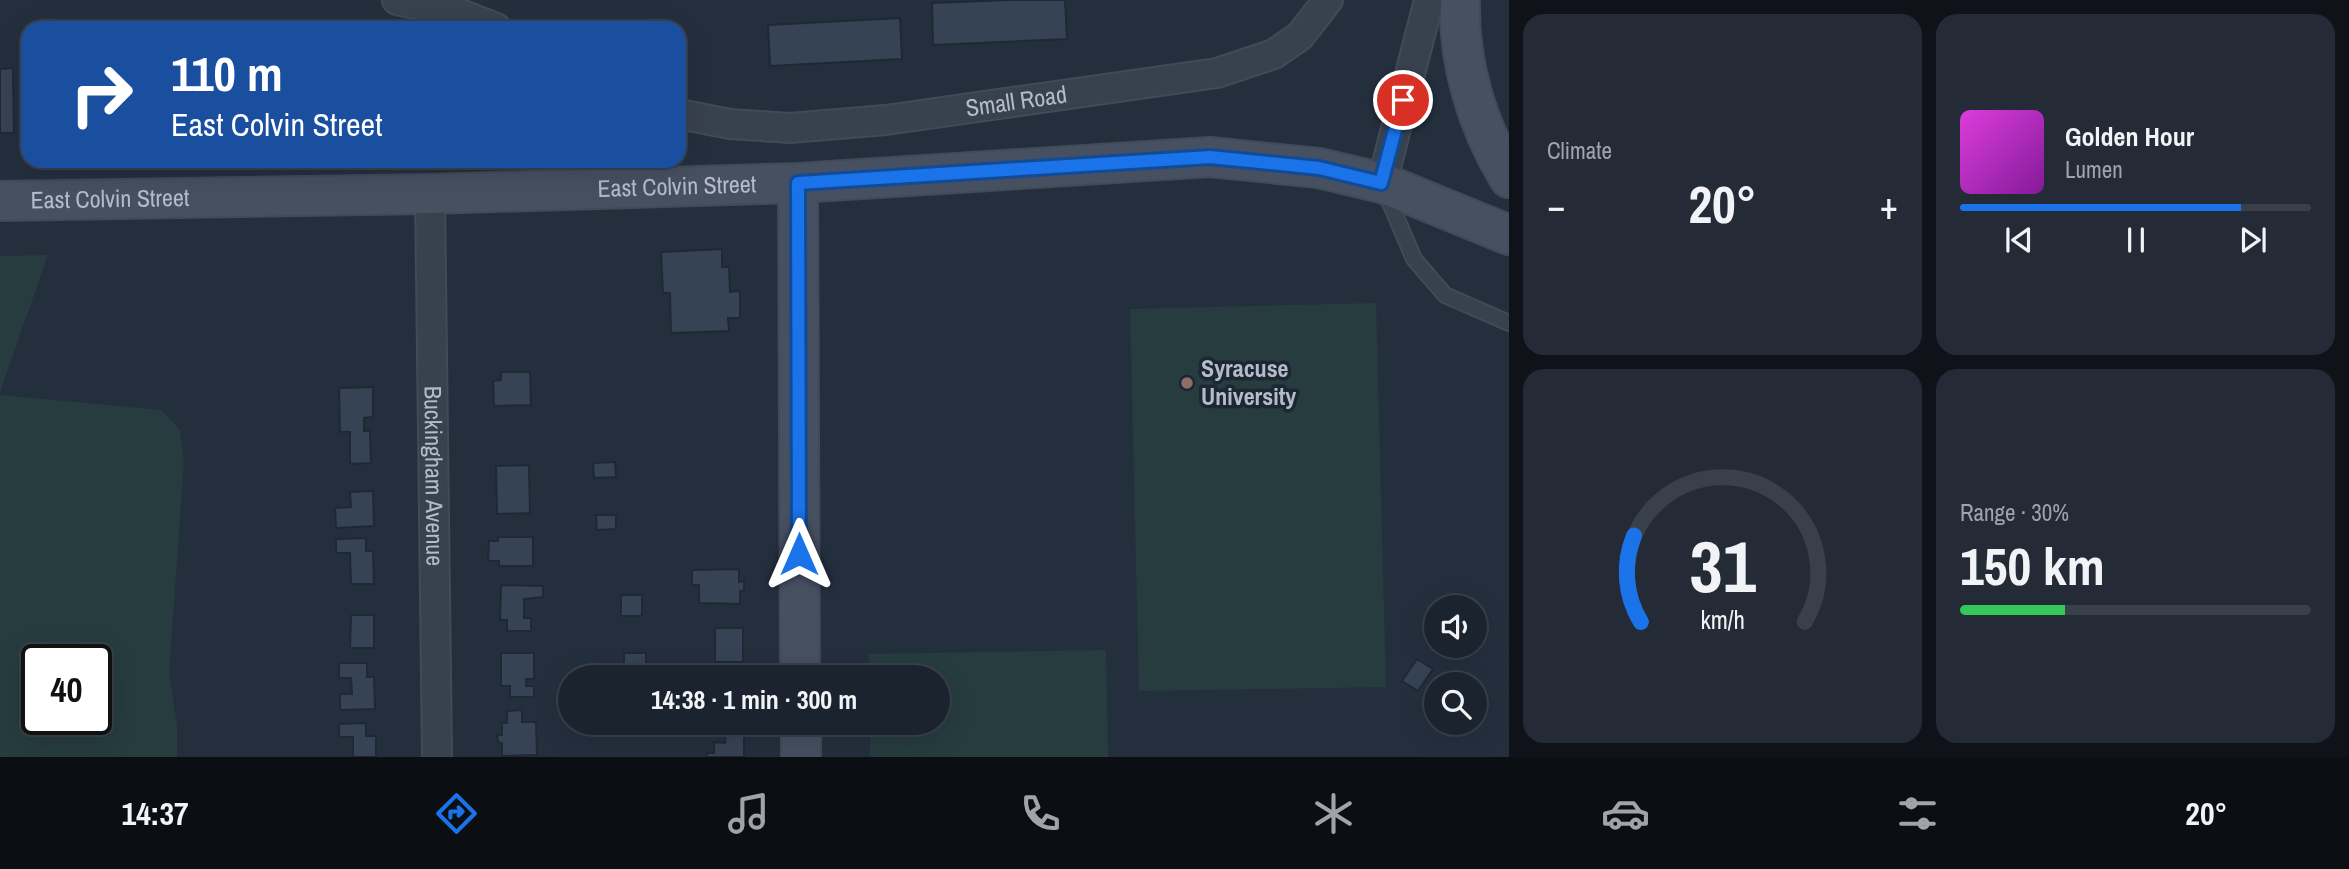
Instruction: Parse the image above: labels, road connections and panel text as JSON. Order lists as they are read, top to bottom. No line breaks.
{"streets":{"street":["Small Road","East Colvin Street","Buckingham Avenue"]},"crossings":[["East Colvin Street","Buckingham Avenue"]],"places":["Syracuse University"],"page":{"tile":["Climate",["Range · 30%","150 km"]],"turn":["110 m","East Colvin Street"],"song":["Golden Hour","Lumen"],"heat":["−","20°","+"],"limit":"40","trip":"14:38 · 1 min · 300 m","tabs":["14:37","20°"],"gauge":["31","km/h"]}}
